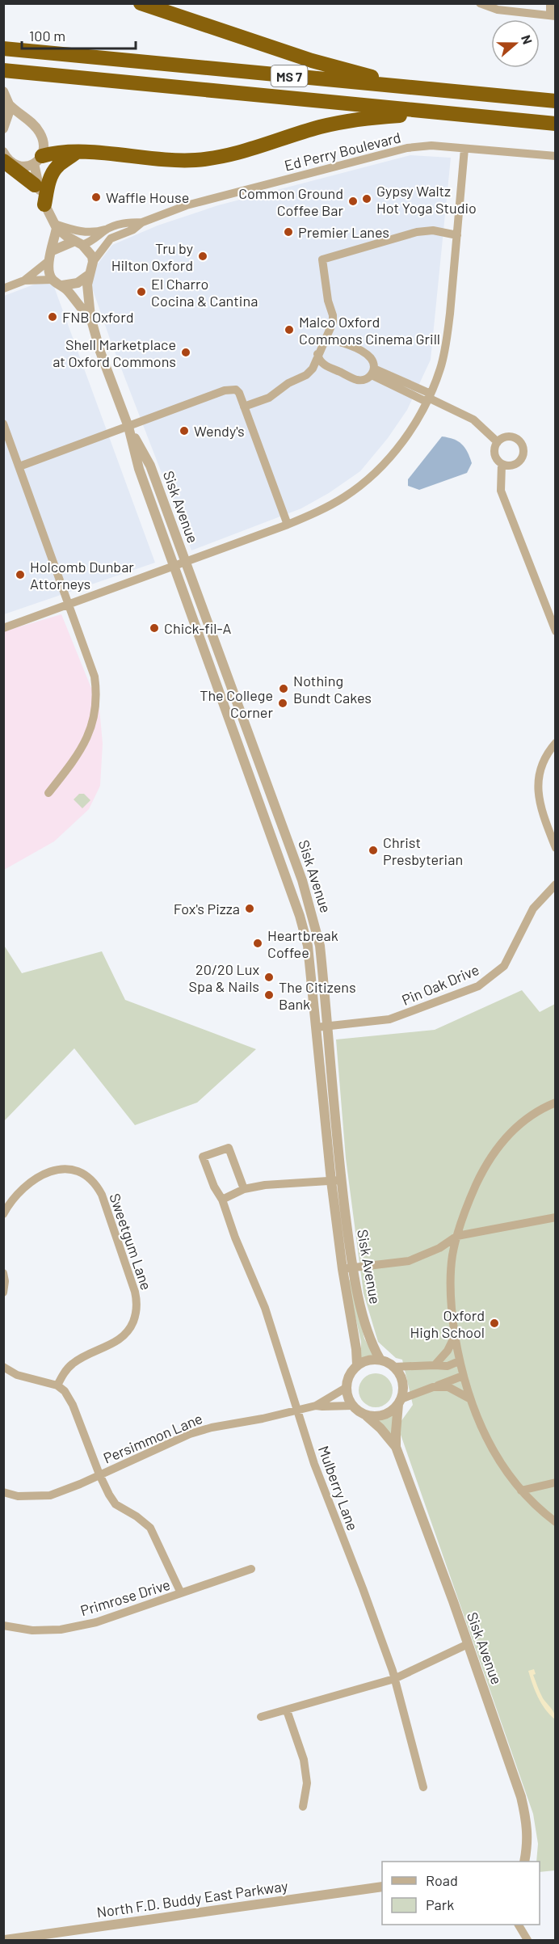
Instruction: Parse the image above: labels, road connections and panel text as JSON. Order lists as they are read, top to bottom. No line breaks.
{"streets":{"highway":["MS 7"],"street":["Ed Perry Boulevard","Sisk Avenue","Pin Oak Drive","Sweetgum Lane","Persimmon Lane","Mulberry Lane","Primrose Drive","North F.D. Buddy East Parkway"]},"crossings":[["Sisk Avenue","Pin Oak Drive"],["Sisk Avenue","Persimmon Lane"],["Persimmon Lane","Mulberry Lane"]],"places":["Waffle House","Gypsy Waltz Hot Yoga Studio","Common Ground Coffee Bar","Premier Lanes","Tru by Hilton Oxford","El Charro Cocina & Cantina","FNB Oxford","Malco Oxford Commons Cinema Grill","Shell Marketplace at Oxford Commons","Wendy's","Holcomb Dunbar Attorneys","Chick-fil-A","Nothing Bundt Cakes","The College Corner","Christ Presbyterian","Fox's Pizza","Heartbreak Coffee","20/20 Lux Spa & Nails","The Citizens Bank","Oxford High School"],"legend":["Road","Park"],"scale_bar":"100 m","north":"right"}
